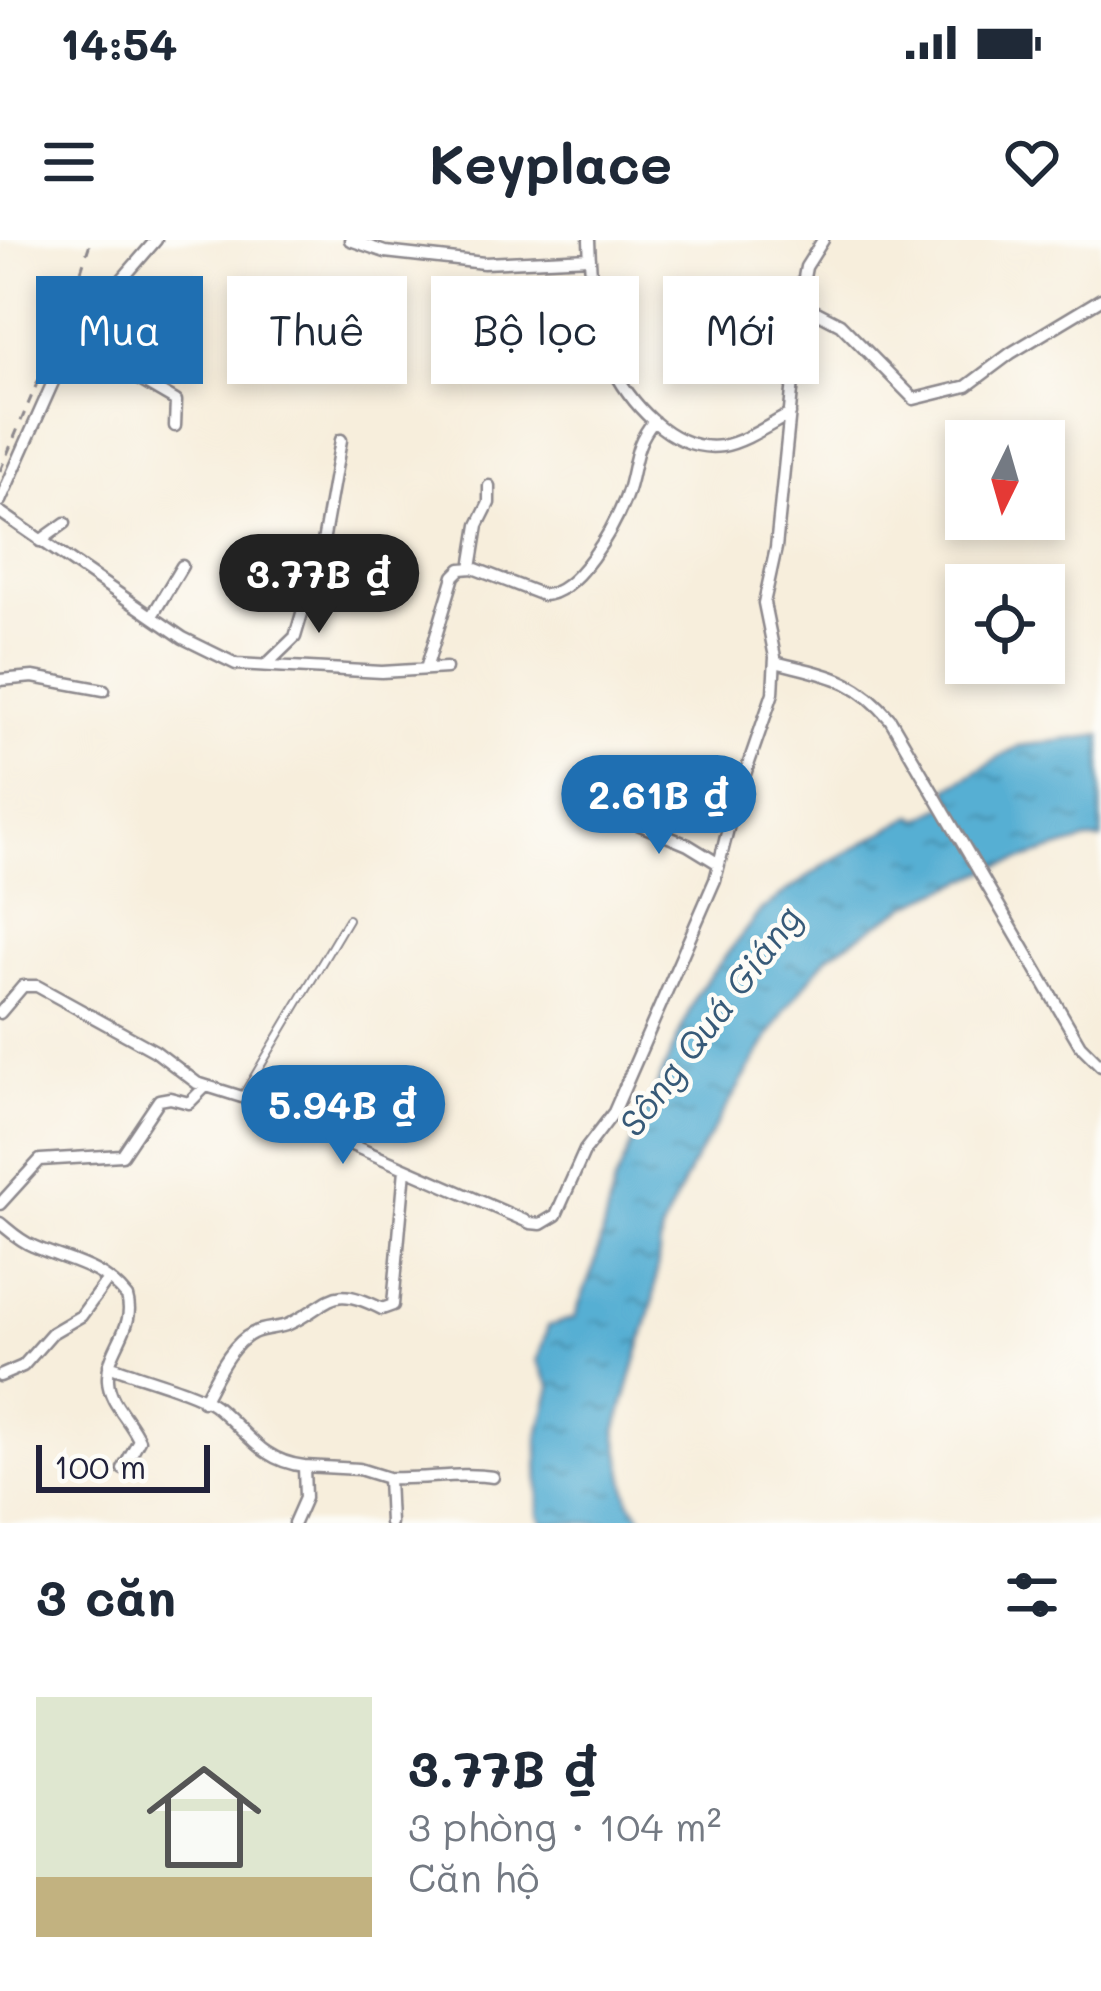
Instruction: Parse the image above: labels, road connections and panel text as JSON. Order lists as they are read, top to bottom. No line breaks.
{"water":["Sông Quá Giáng"],"scale_bar":"100 m","north":"bottom","page":{"status":"14:54","header":"Keyplace","chip":["Mua","Thuê","Bộ lọc","Mới"],"price":["3.77B ₫","2.61B ₫","5.94B ₫"],"scale":"100 m","heading":"3 căn","list":[{"name":"3.77B ₫","note":"3 phòng · 104 m² · Căn hộ"}]}}
